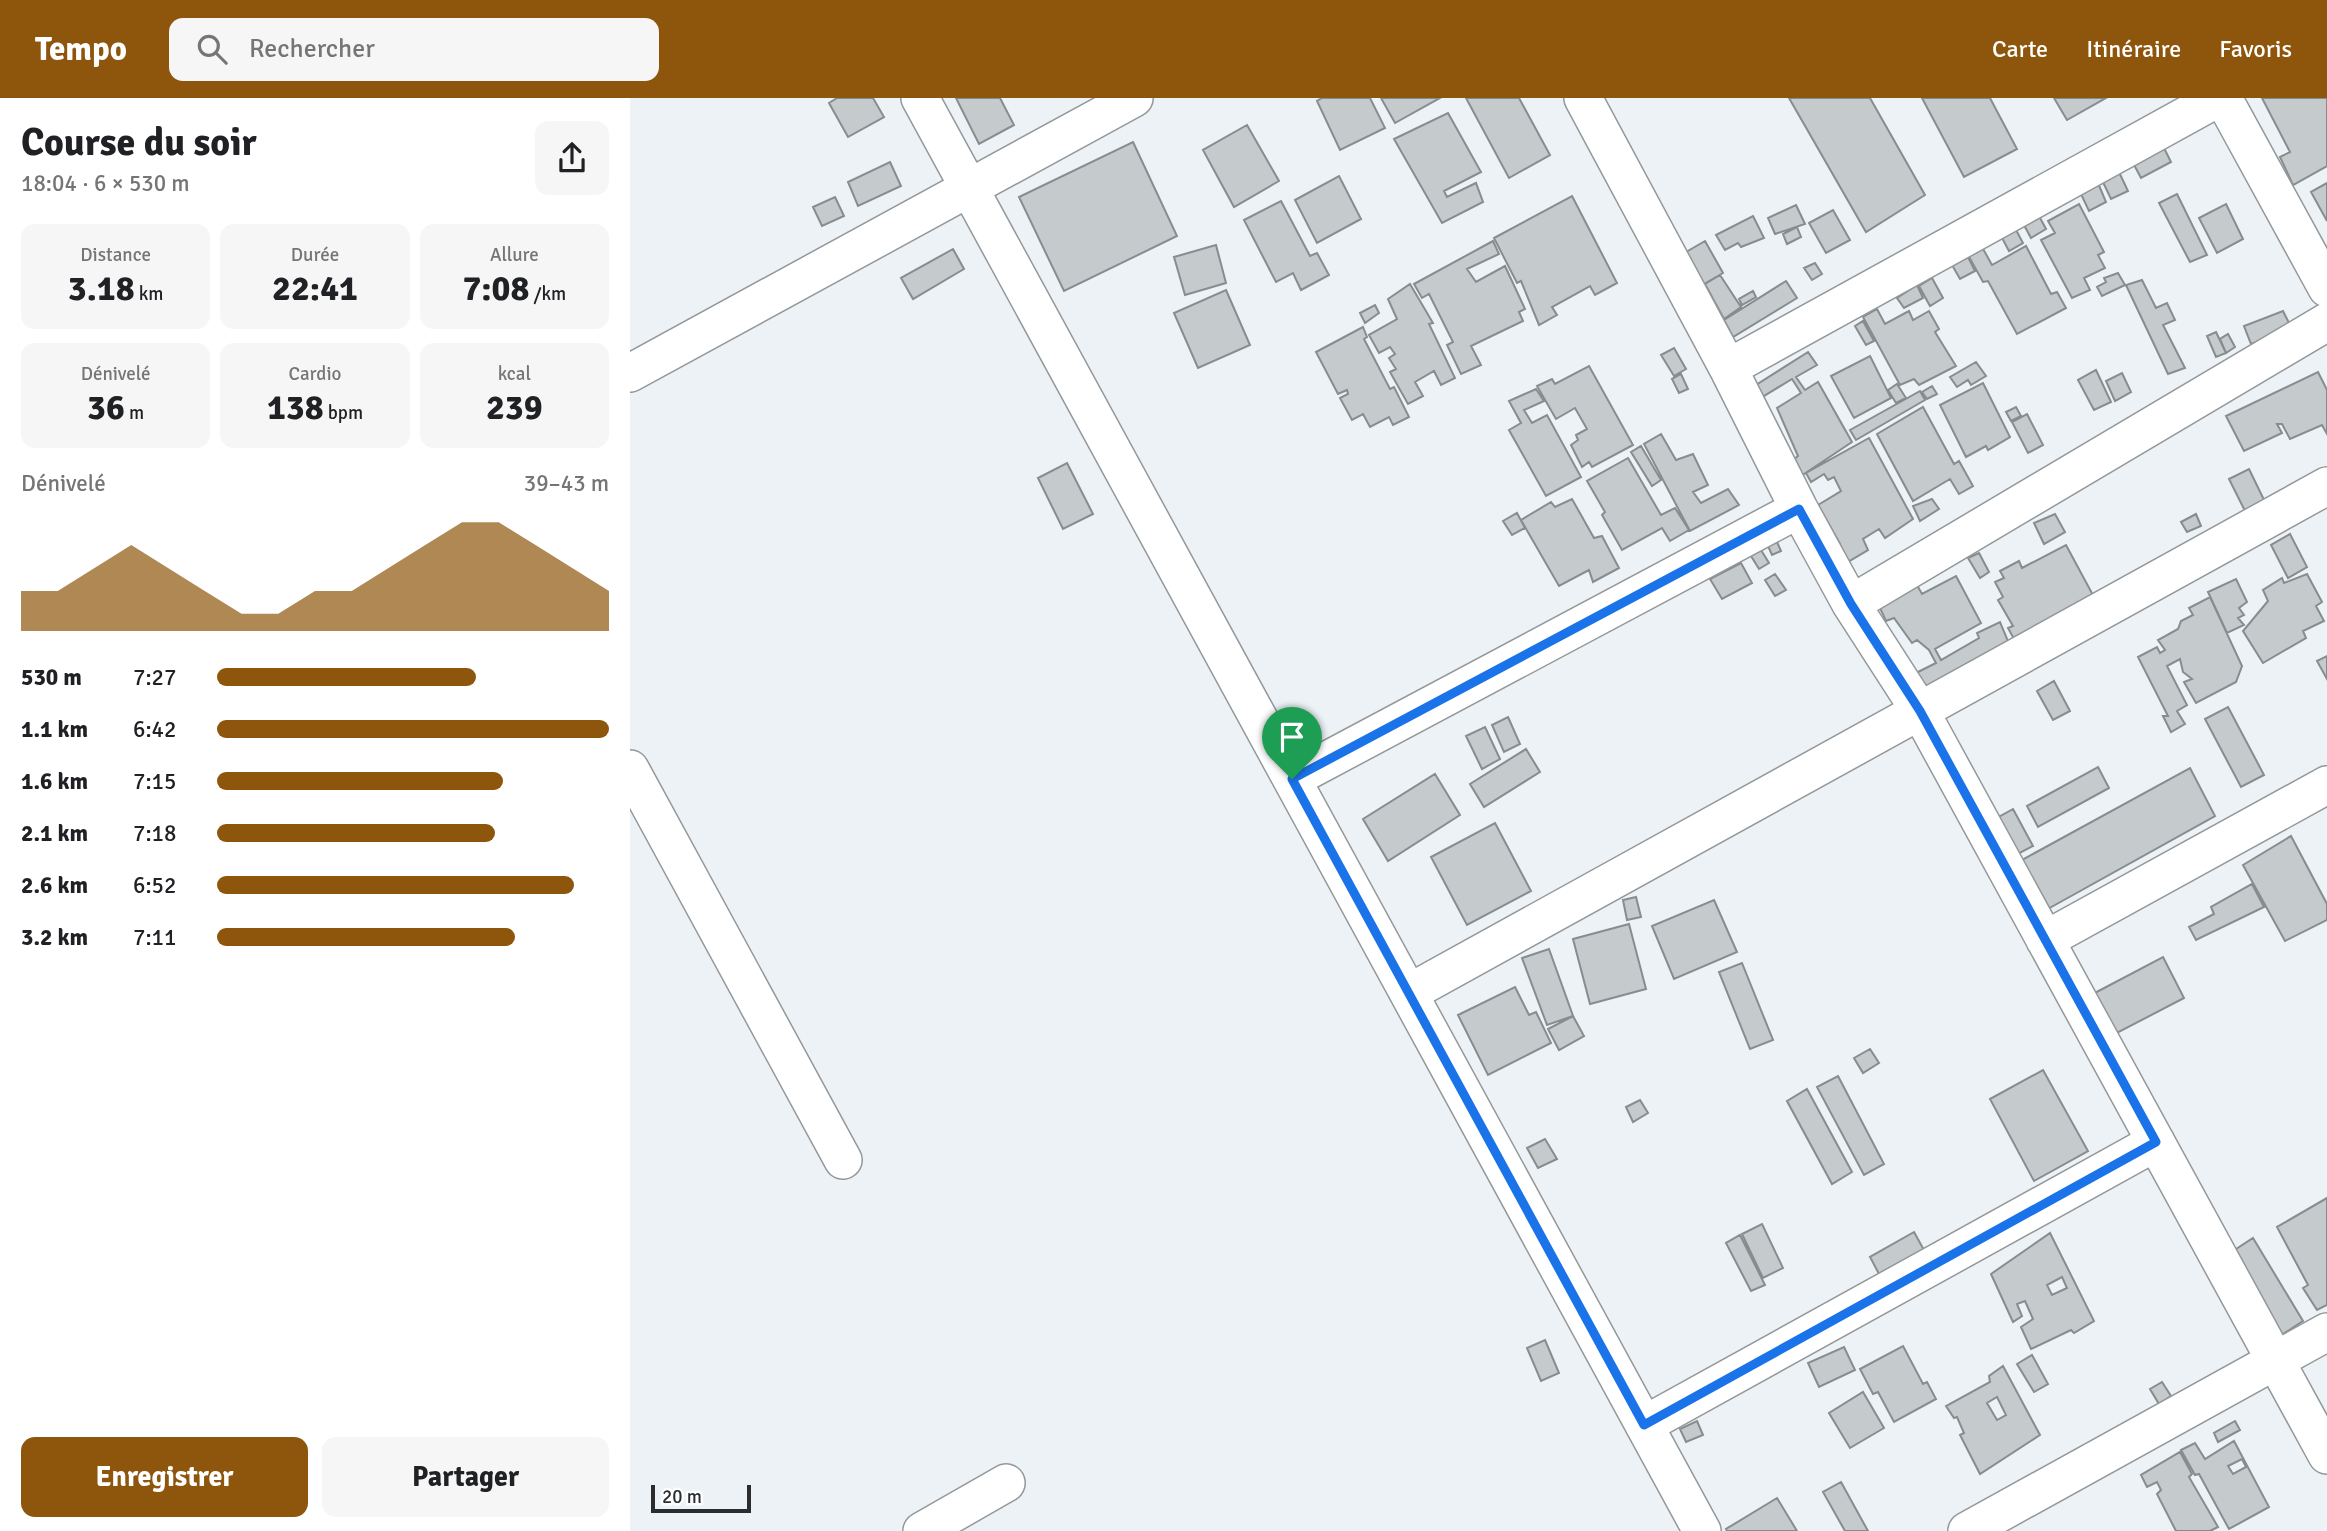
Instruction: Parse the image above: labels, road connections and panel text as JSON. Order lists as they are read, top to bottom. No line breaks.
{"scale_bar":"20 m","page":{"header":"Tempo","search":"Rechercher","nav":["Carte","Itinéraire","Favoris"],"heading":["Course du soir","18:04 · 6 × 530 m"],"stats":[["Distance","3.18 km"],["Durée","22:41"],["Allure","7:08 /km"],["Dénivelé","36 m"],["Cardio","138 bpm"],["kcal","239"]],"chart":["Dénivelé","39–43 m"],"list":[{"name":"530 m","note":"7:27"},{"name":"1.1 km","note":"6:42"},{"name":"1.6 km","note":"7:15"},{"name":"2.1 km","note":"7:18"},{"name":"2.6 km","note":"6:52"},{"name":"3.2 km","note":"7:11"}],"buttons":["Enregistrer","Partager"],"scale":"20 m"}}
